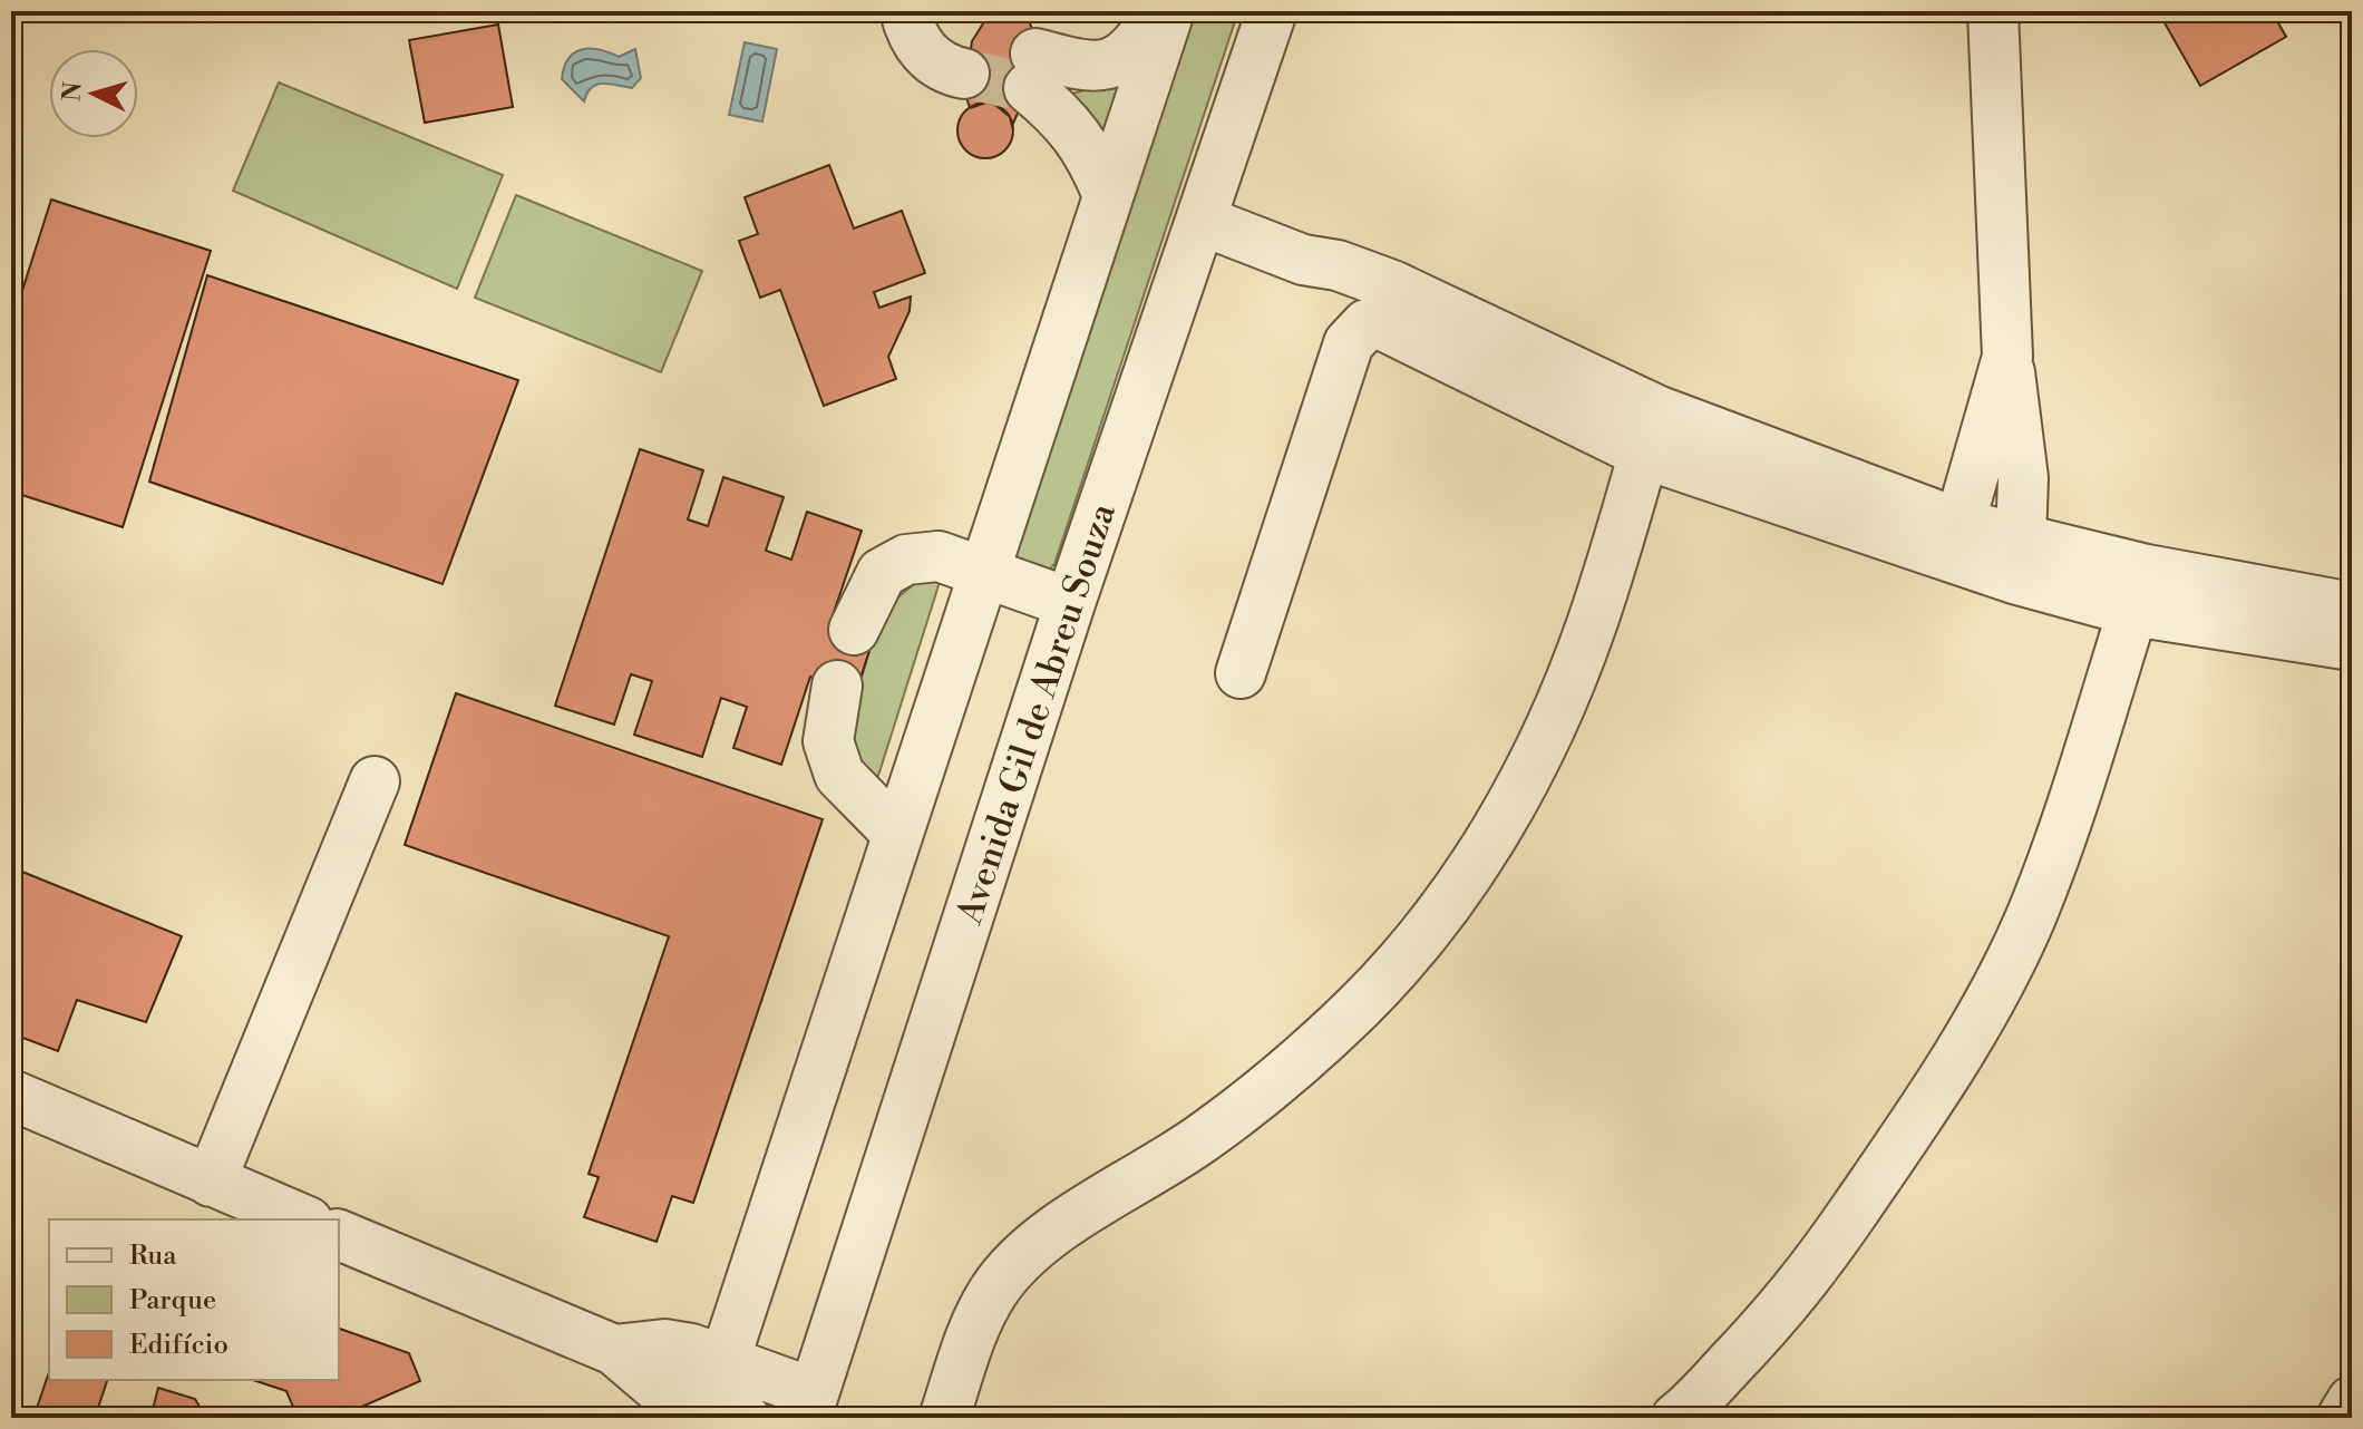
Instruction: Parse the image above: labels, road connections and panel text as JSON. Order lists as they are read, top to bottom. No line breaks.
{"streets":{"street":["Avenida Gil de Abreu Souza"]},"legend":["Rua","Parque","Edifício"],"north":"left"}
